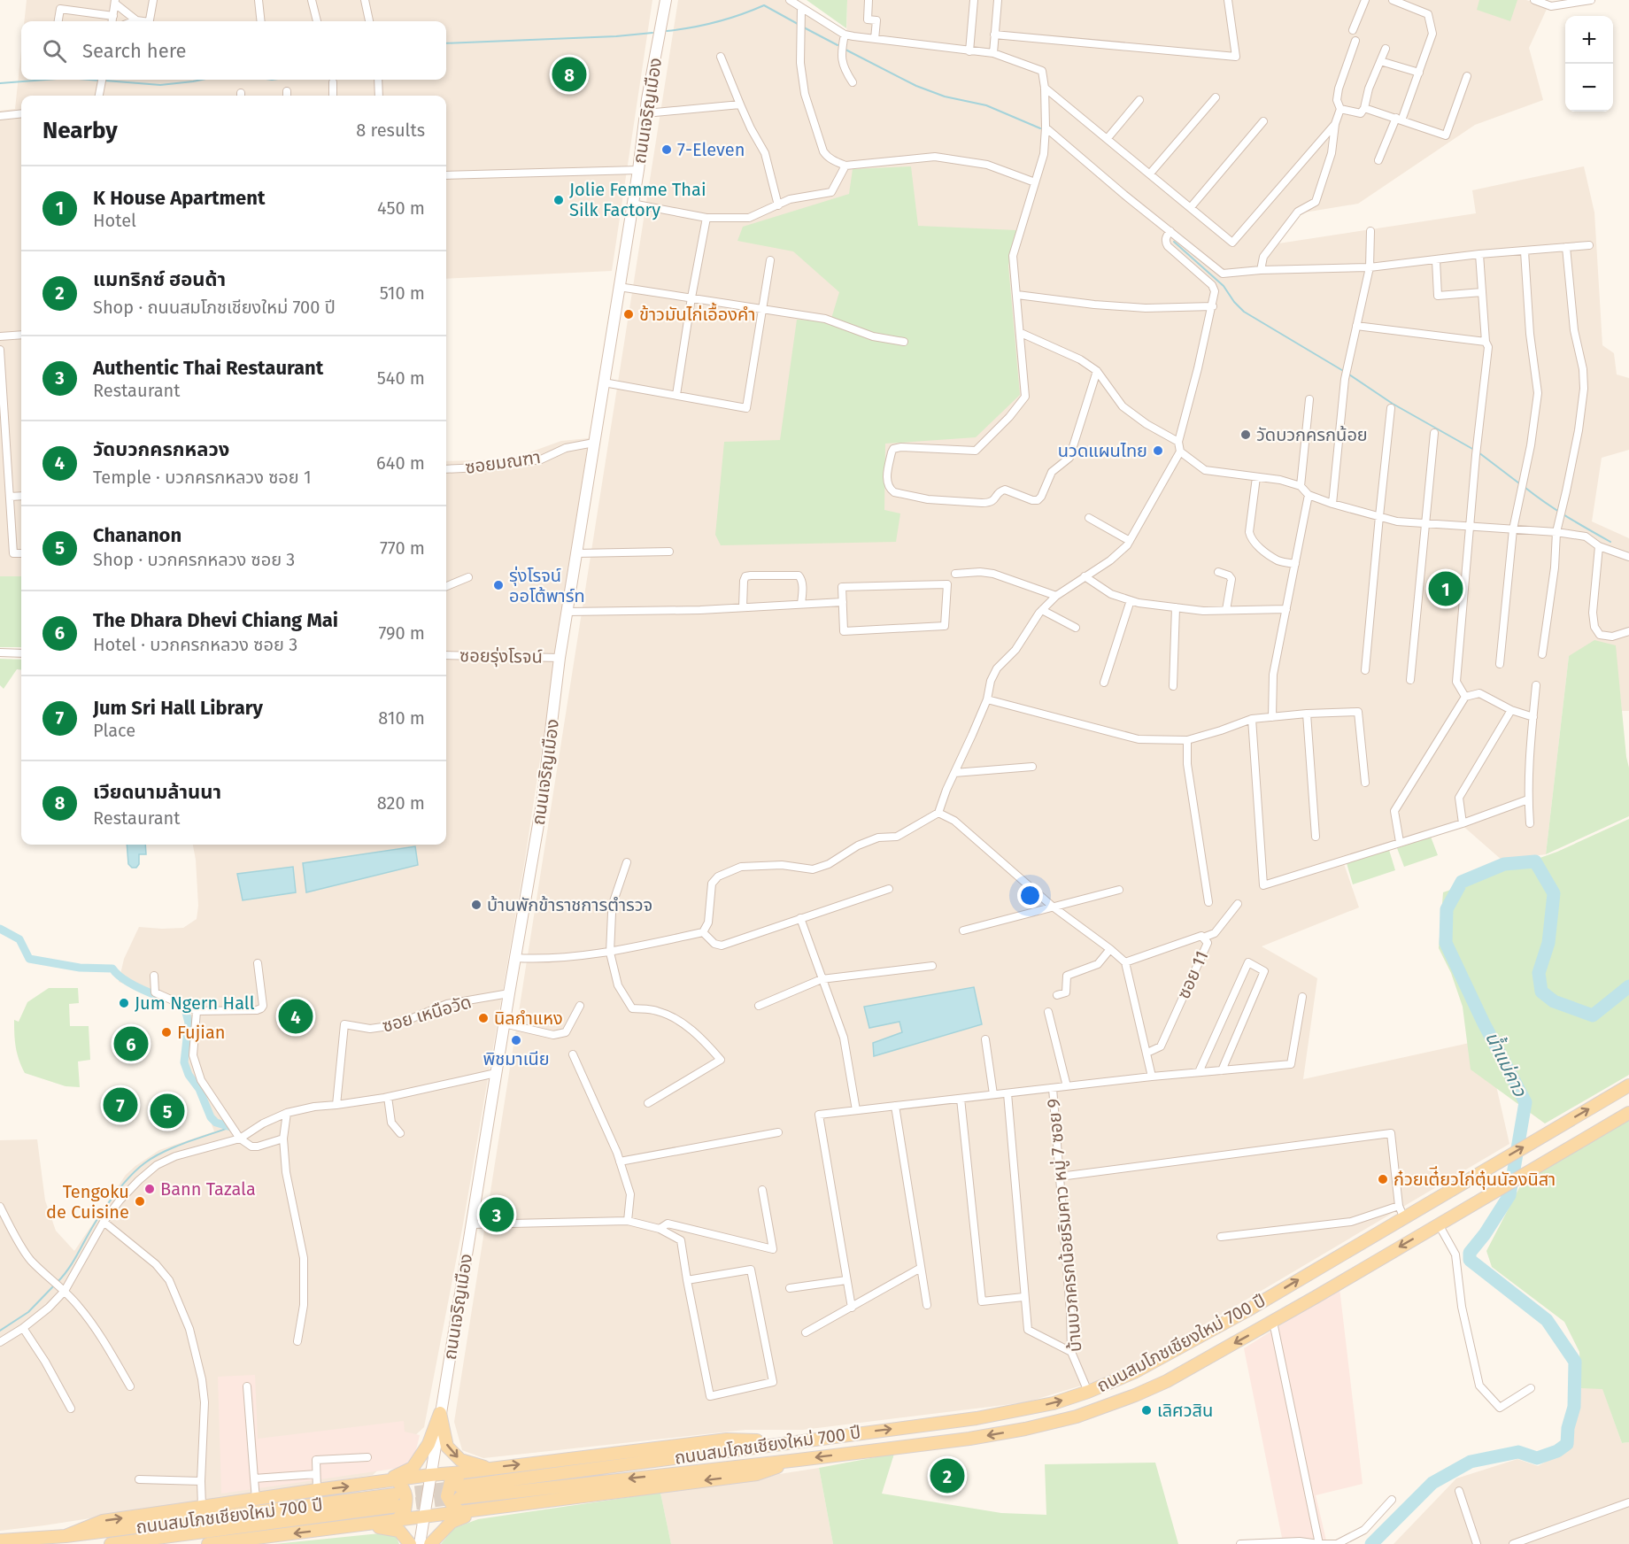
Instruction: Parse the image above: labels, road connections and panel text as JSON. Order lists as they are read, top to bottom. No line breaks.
{"streets":{"main road":["ถนนเจริญเมือง","ถนนสมโภชเชียงใหม่ 700 ปี"],"street":["ซอยมณฑา","ซอยรุ่งโรจน์","ซอย 11","ซอย เหนือวัด","บ้านบวกครกน้อยริมคาว หมู่ 7 ซอย 9"]},"crossings":[["ถนนเจริญเมือง","ซอยมณฑา"],["ถนนเจริญเมือง","ซอยรุ่งโรจน์"],["ถนนเจริญเมือง","ซอย เหนือวัด"],["บ้านบวกครกน้อยริมคาว หมู่ 7 ซอย 9","ถนนสมโภชเชียงใหม่ 700 ปี"]],"water":["น้ำแม่คาว"],"places":["7-Eleven","Jolie Femme Thai Silk Factory","ข้าวมันไก่เอื้องคํา","วัดบวกครกน้อย","นวดแผนไทย","รุ่งโรจน์ ออโต้พาร์ท","บ้านพักข้าราชการตำรวจ","Jum Ngern Hall","นิลกําแหง","Fujian","พิชมาเนีย","ก๋วยเต๋ียวไก่ตุ๋นนัองนิสา","Bann Tazala","Tengoku de Cuisine","เลิศวสิน"],"page":{"map_buttons":["+","−"],"search":"Search here","pins":["8","1","4","6","7","5","3","2"],"heading":["Nearby","8 results"],"list":[{"mark":"1","name":"K House Apartment","note":"Hotel","value":"450 m"},{"mark":"2","name":"แมทริกซ์ ฮอนด้า","note":"Shop · ถนนสมโภชเชียงใหม่ 700 ปี","value":"510 m"},{"mark":"3","name":"Authentic Thai Restaurant","note":"Restaurant","value":"540 m"},{"mark":"4","name":"วัดบวกครกหลวง","note":"Temple · บวกครกหลวง ซอย 1","value":"640 m"},{"mark":"5","name":"Chananon","note":"Shop · บวกครกหลวง ซอย 3","value":"770 m"},{"mark":"6","name":"The Dhara Dhevi Chiang Mai","note":"Hotel · บวกครกหลวง ซอย 3","value":"790 m"},{"mark":"7","name":"Jum Sri Hall Library","note":"Place","value":"810 m"},{"mark":"8","name":"เวียดนามล้านนา","note":"Restaurant","value":"820 m"}]}}
